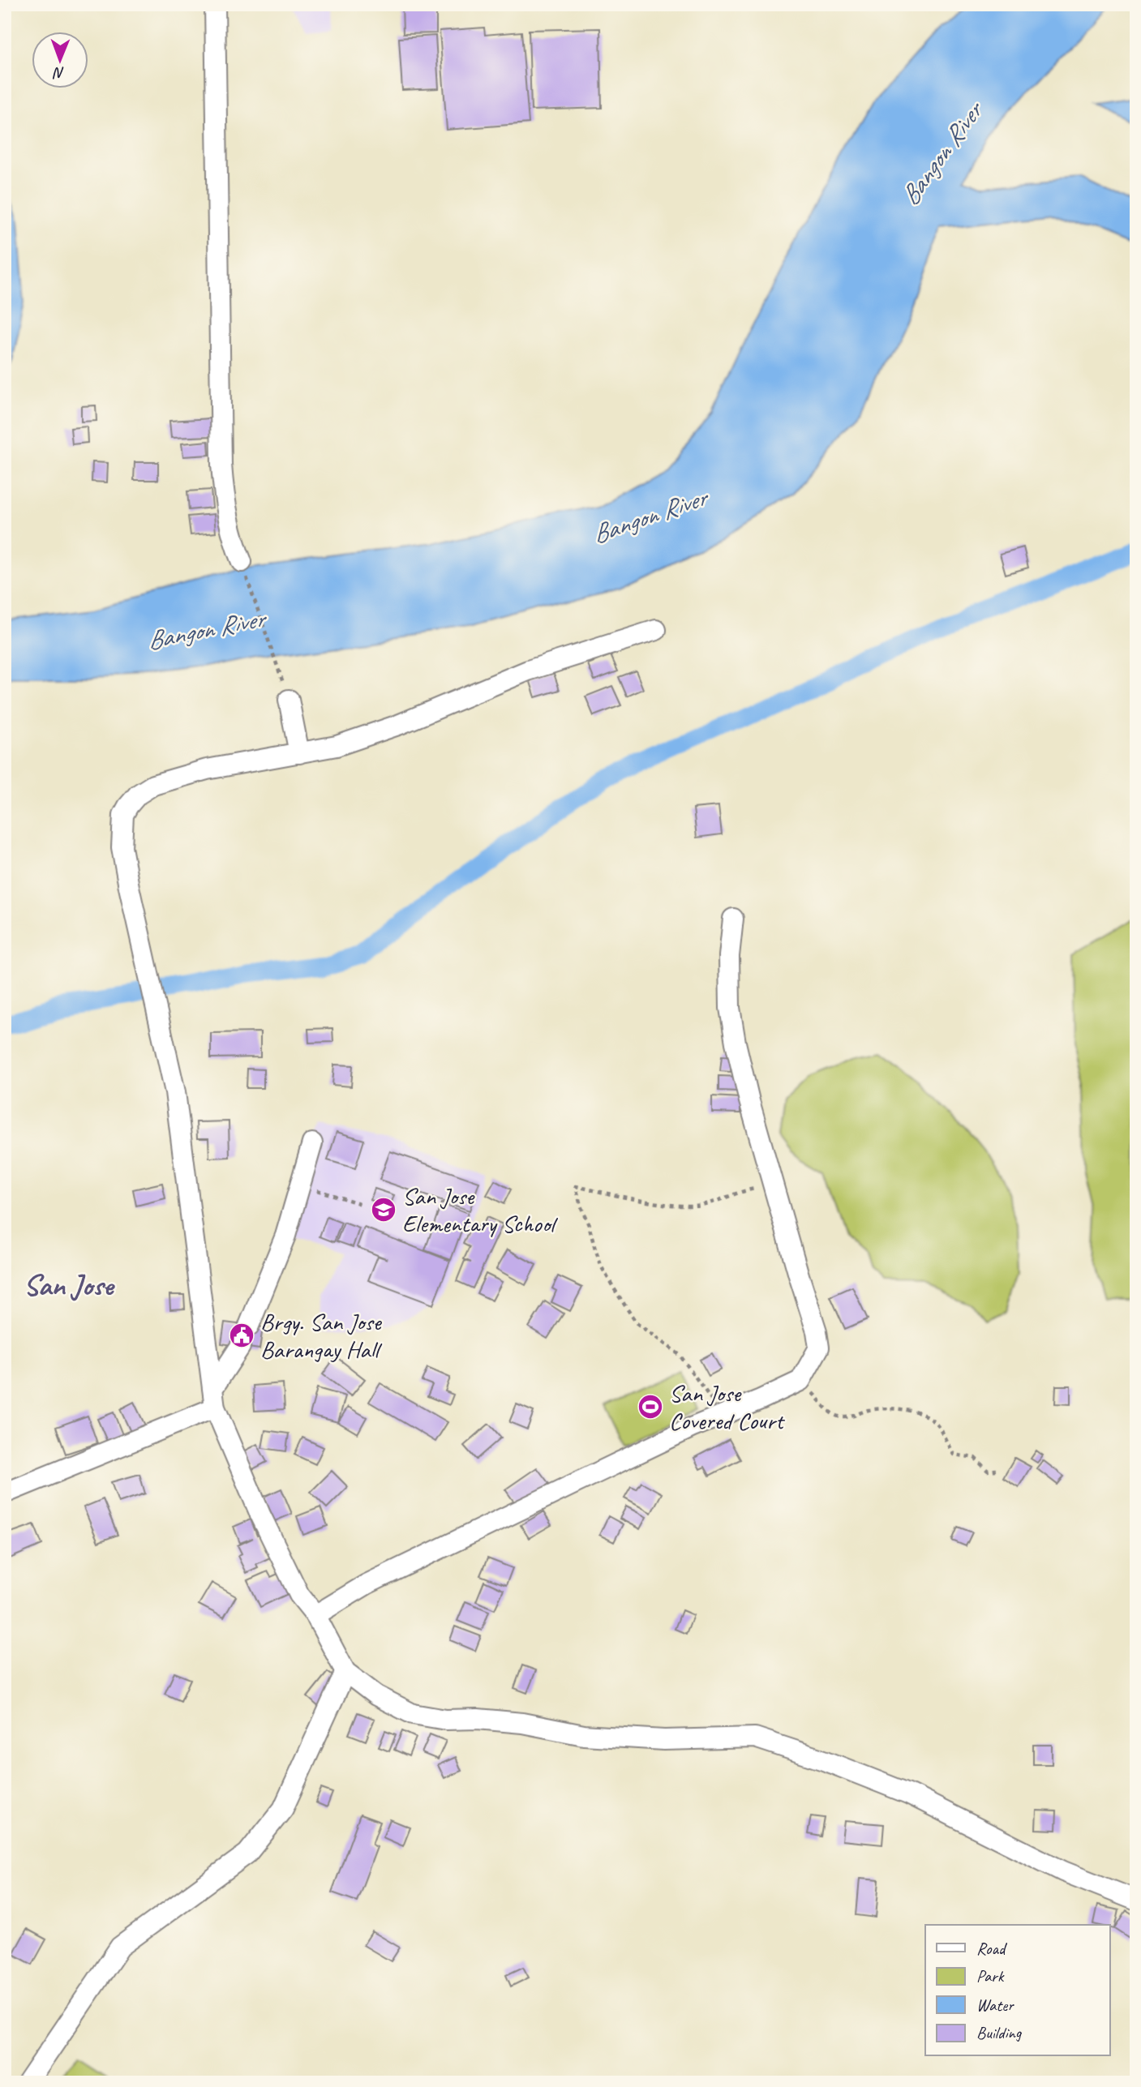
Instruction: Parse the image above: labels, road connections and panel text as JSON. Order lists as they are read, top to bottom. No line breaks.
{"districts":["San Jose"],"water":["Bangon River"],"places":{"school or university":["San Jose Elementary School"],"public building":["Brgy. San Jose Barangay Hall"],"sports":["San Jose Covered Court"]},"legend":["Road","Park","Water","Building"],"north":"bottom"}
